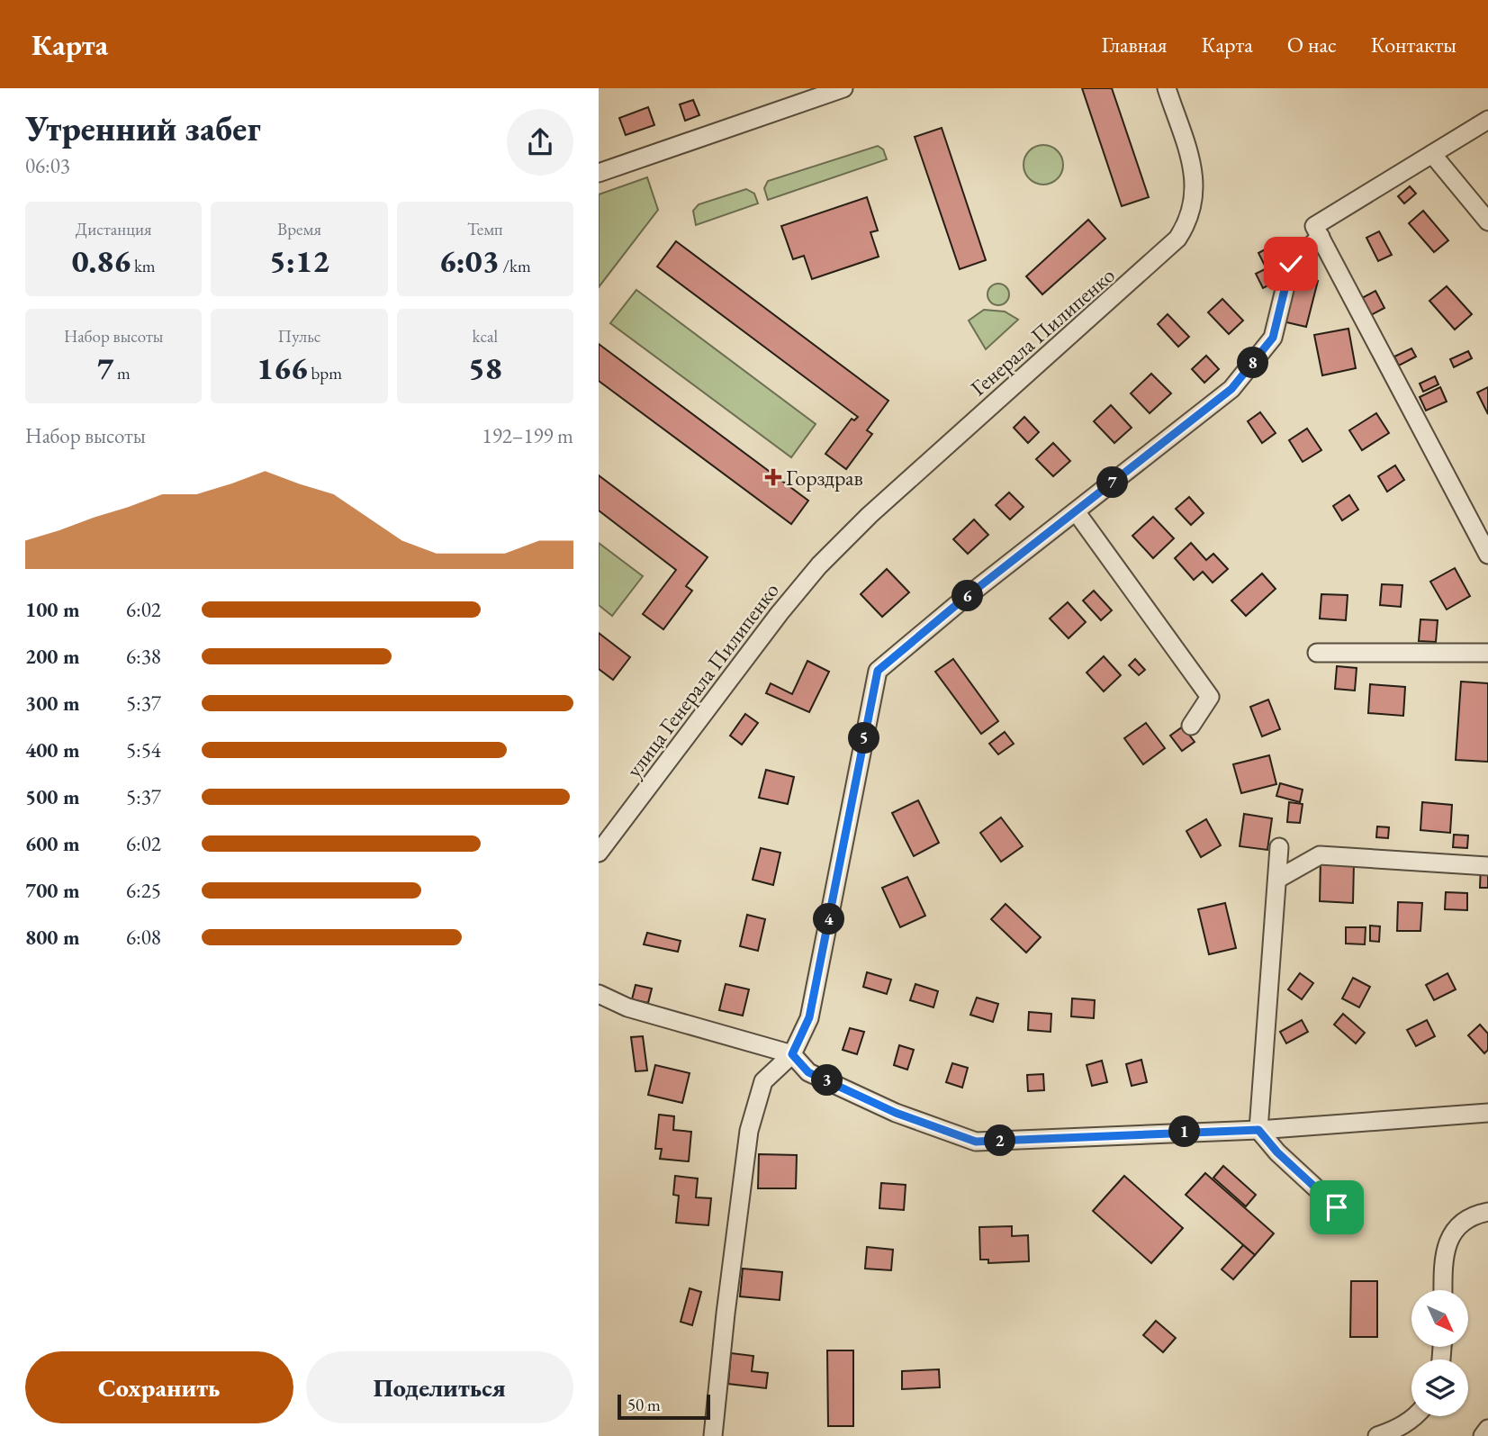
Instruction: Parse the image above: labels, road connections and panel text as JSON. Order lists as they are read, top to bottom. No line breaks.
{"streets":{"street":["Генерала Пилипенко","улица Генерала Пилипенко"]},"crossings":[["Генерала Пилипенко","улица Генерала Пилипенко"]],"places":{"health":["Горздрав"]},"scale_bar":"50 m","north":"bottom right","page":{"header":"Карта","nav":["Главная","Карта","О нас","Контакты"],"heading":["Утренний забег","06:03"],"stats":[["Дистанция","0.86 km"],["Время","5:12"],["Темп","6:03 /km"],["Набор высоты","7 m"],["Пульс","166 bpm"],["kcal","58"]],"pins":["8","7","6","5","4","3","1","2"],"chart":["Набор высоты","192–199 m"],"list":[{"name":"100 m","note":"6:02"},{"name":"200 m","note":"6:38"},{"name":"300 m","note":"5:37"},{"name":"400 m","note":"5:54"},{"name":"500 m","note":"5:37"},{"name":"600 m","note":"6:02"},{"name":"700 m","note":"6:25"},{"name":"800 m","note":"6:08"}],"buttons":["Сохранить","Поделиться"],"scale":"50 m"}}
